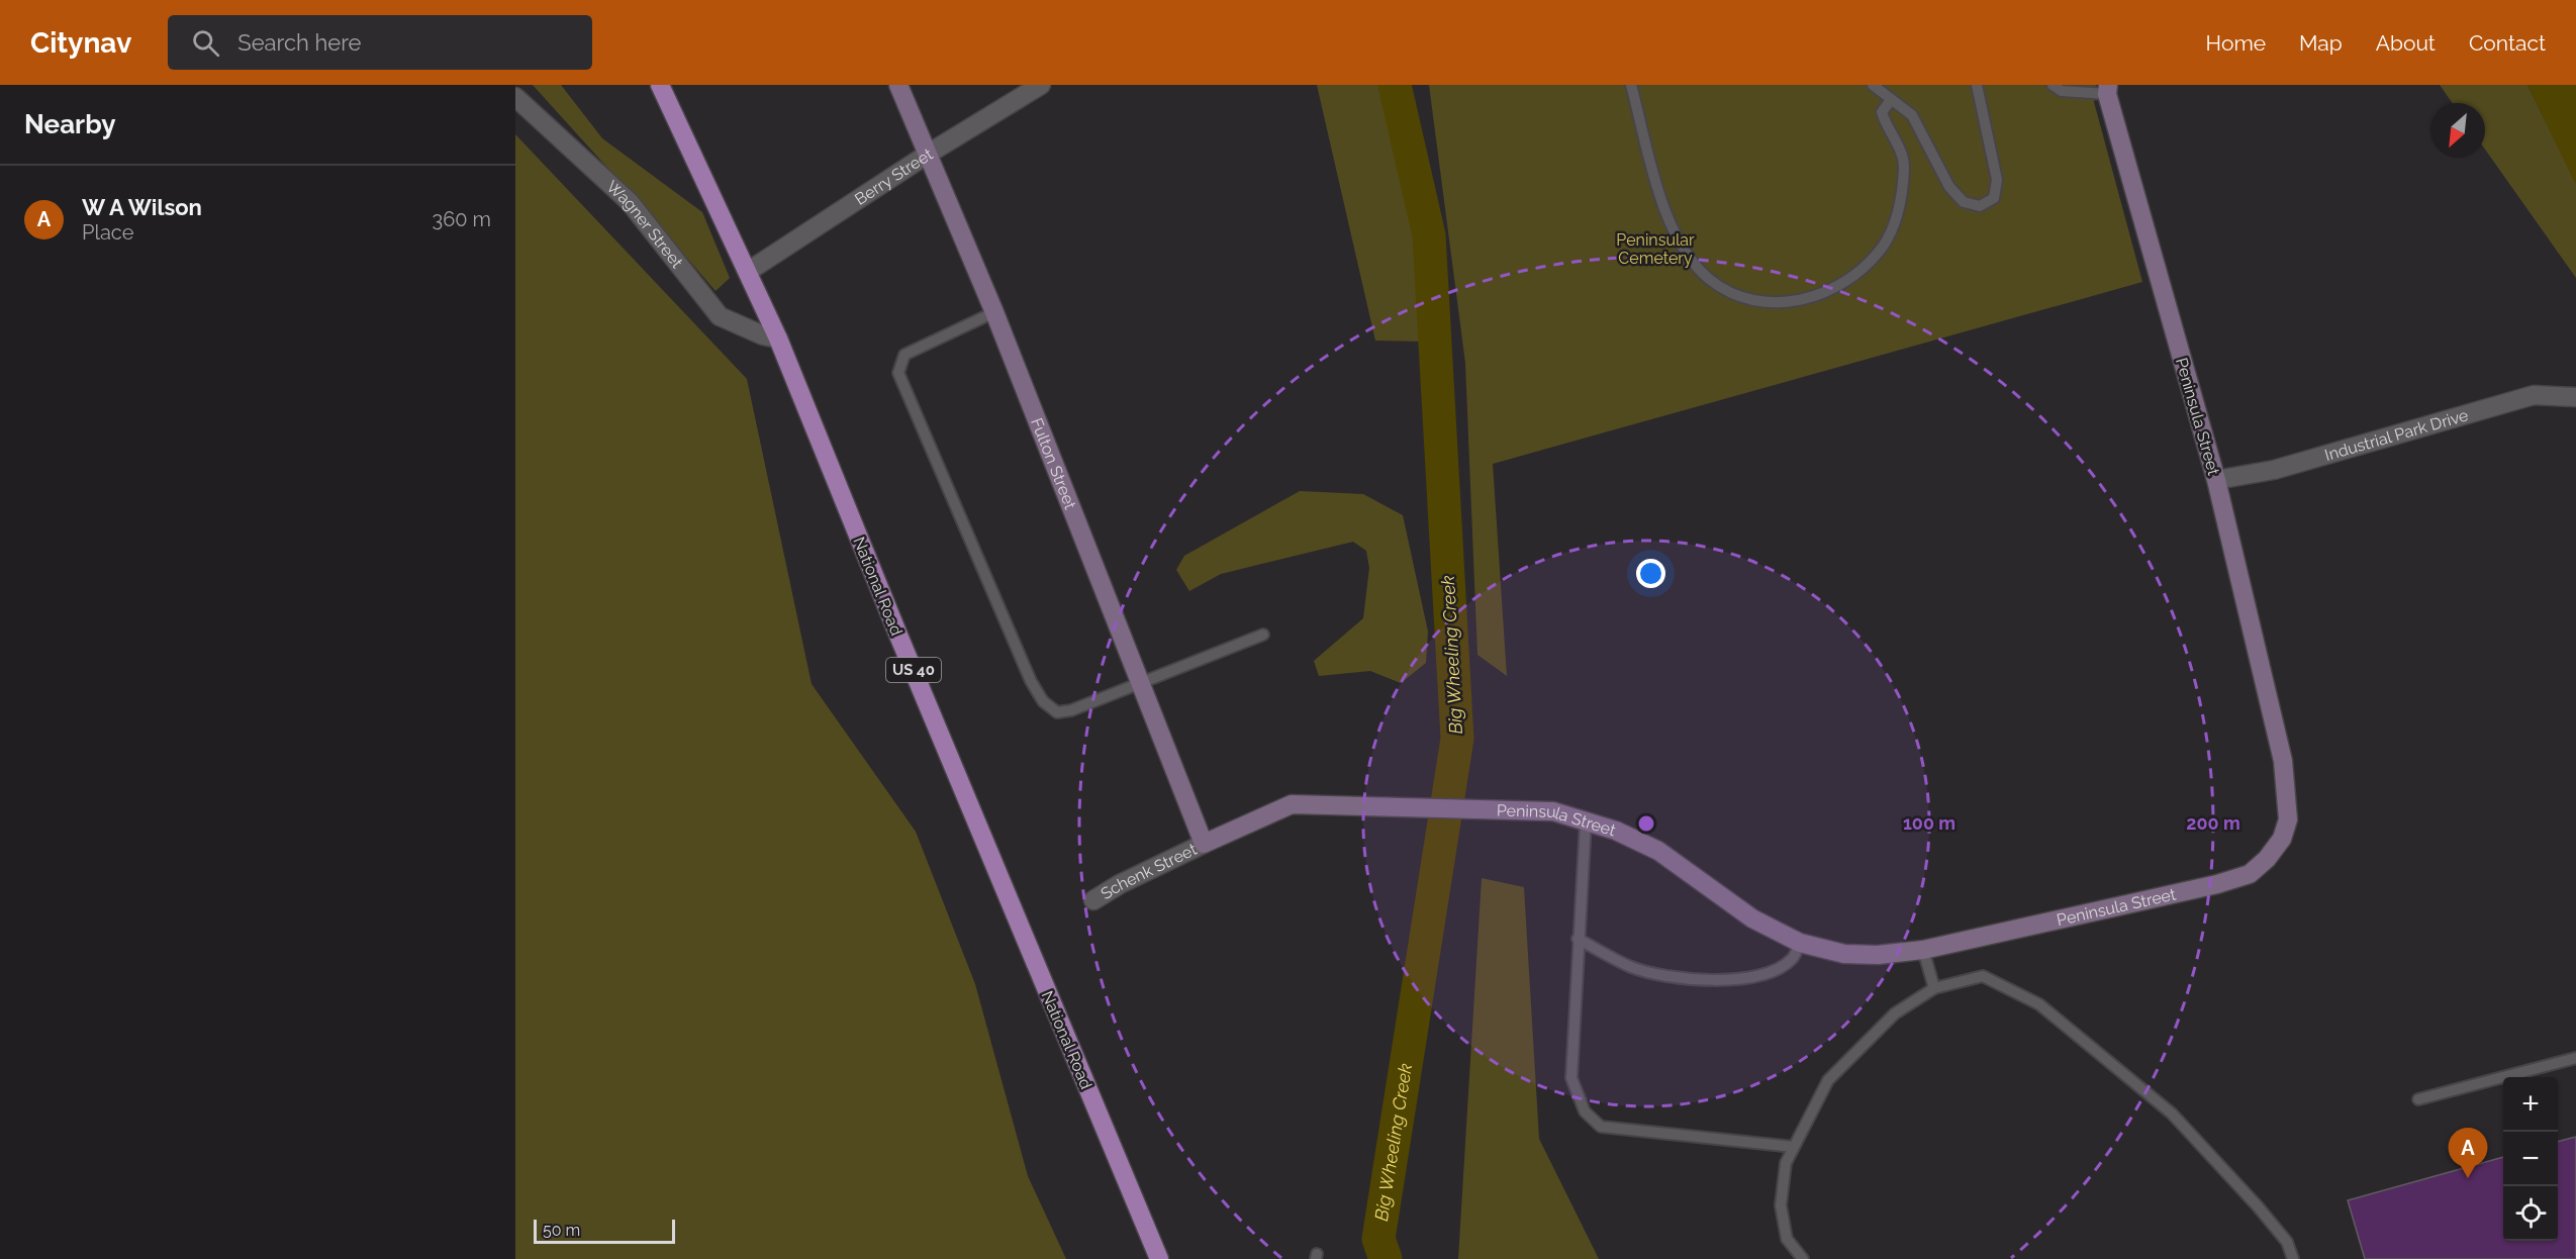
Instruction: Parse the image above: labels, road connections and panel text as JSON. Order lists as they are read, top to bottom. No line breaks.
{"streets":{"main road":["National Road","US 40"],"street":["Berry Street","Wagner Street","Peninsula Street","Industrial Park Drive","Fulton Street","Schenk Street"]},"crossings":[["Berry Street","Fulton Street"],["Berry Street","National Road"],["Wagner Street","National Road"],["Peninsula Street","Industrial Park Drive"],["Peninsula Street","Fulton Street"],["Peninsula Street","Schenk Street"],["Fulton Street","Schenk Street"]],"water":["Big Wheeling Creek"],"parks":["Peninsular Cemetery"],"scale_bar":"50 m","north":"bottom left","page":{"header":"Citynav","search":"Search here","nav":["Home","Map","About","Contact"],"heading":"Nearby","list":[{"mark":"A","name":"W A Wilson","note":"Place","value":"360 m"}],"map_buttons":["+","−"],"pins":"A","scale":"50 m"},"rings":["100 m","200 m"]}
